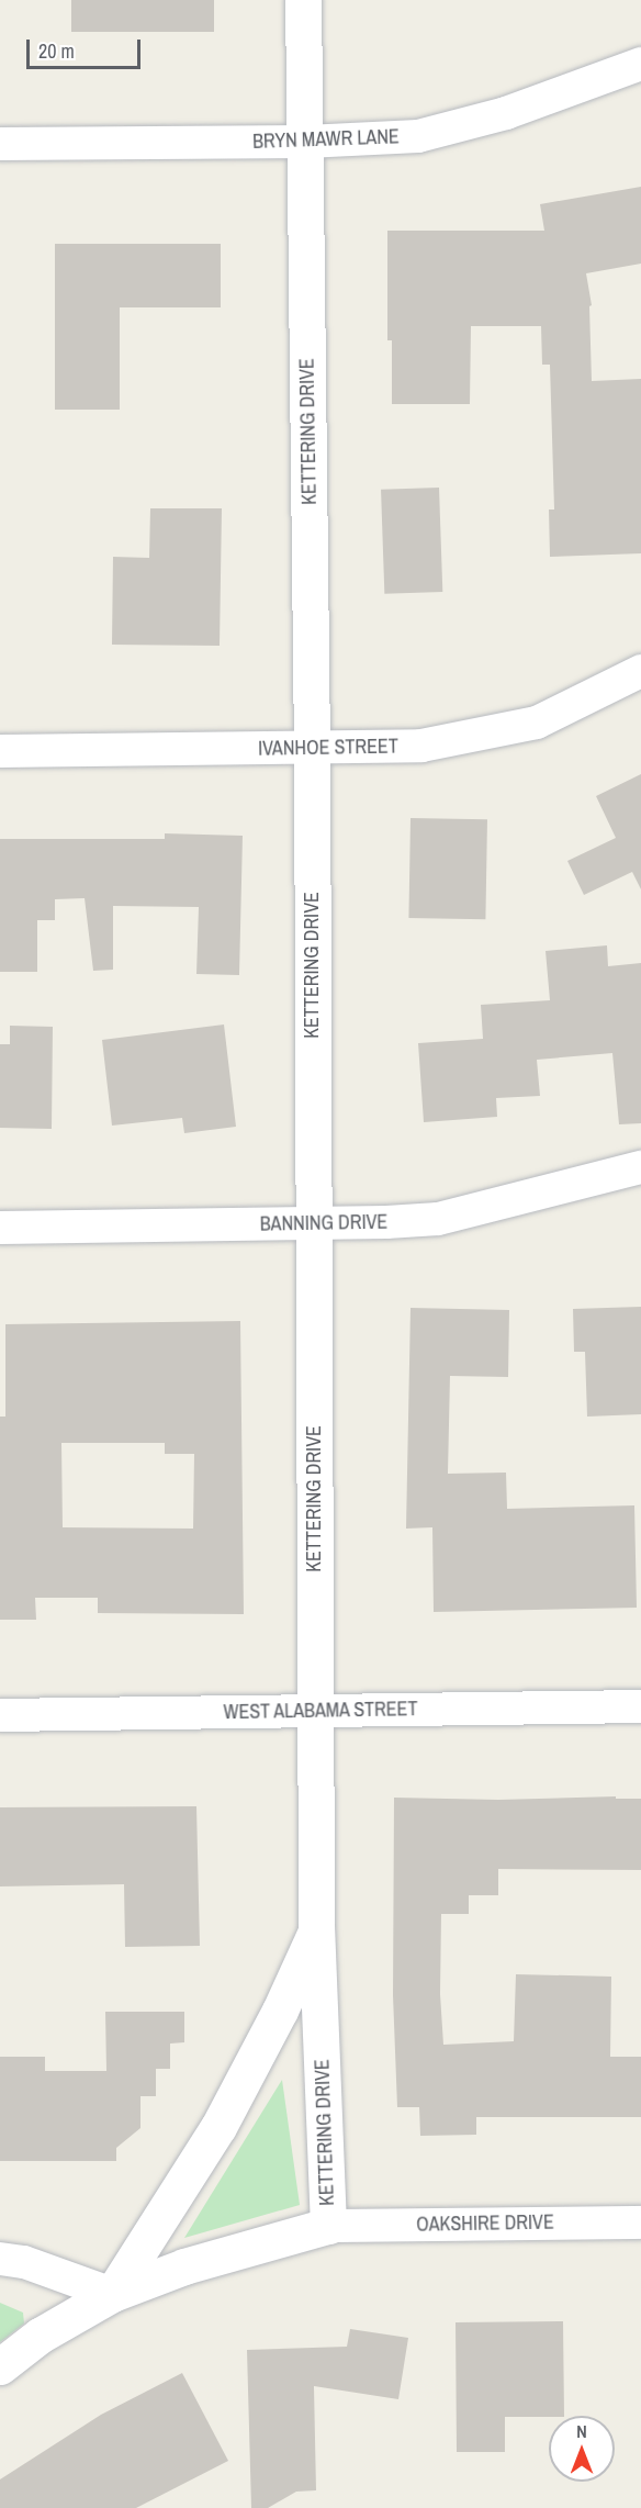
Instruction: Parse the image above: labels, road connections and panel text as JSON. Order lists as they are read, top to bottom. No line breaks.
{"streets":{"street":["BRYN MAWR LANE","KETTERING DRIVE","IVANHOE STREET","BANNING DRIVE","WEST ALABAMA STREET","OAKSHIRE DRIVE"]},"crossings":[["BRYN MAWR LANE","KETTERING DRIVE"],["KETTERING DRIVE","IVANHOE STREET"],["KETTERING DRIVE","BANNING DRIVE"],["KETTERING DRIVE","WEST ALABAMA STREET"],["KETTERING DRIVE","OAKSHIRE DRIVE"]],"scale_bar":"20 m","north":"top"}
